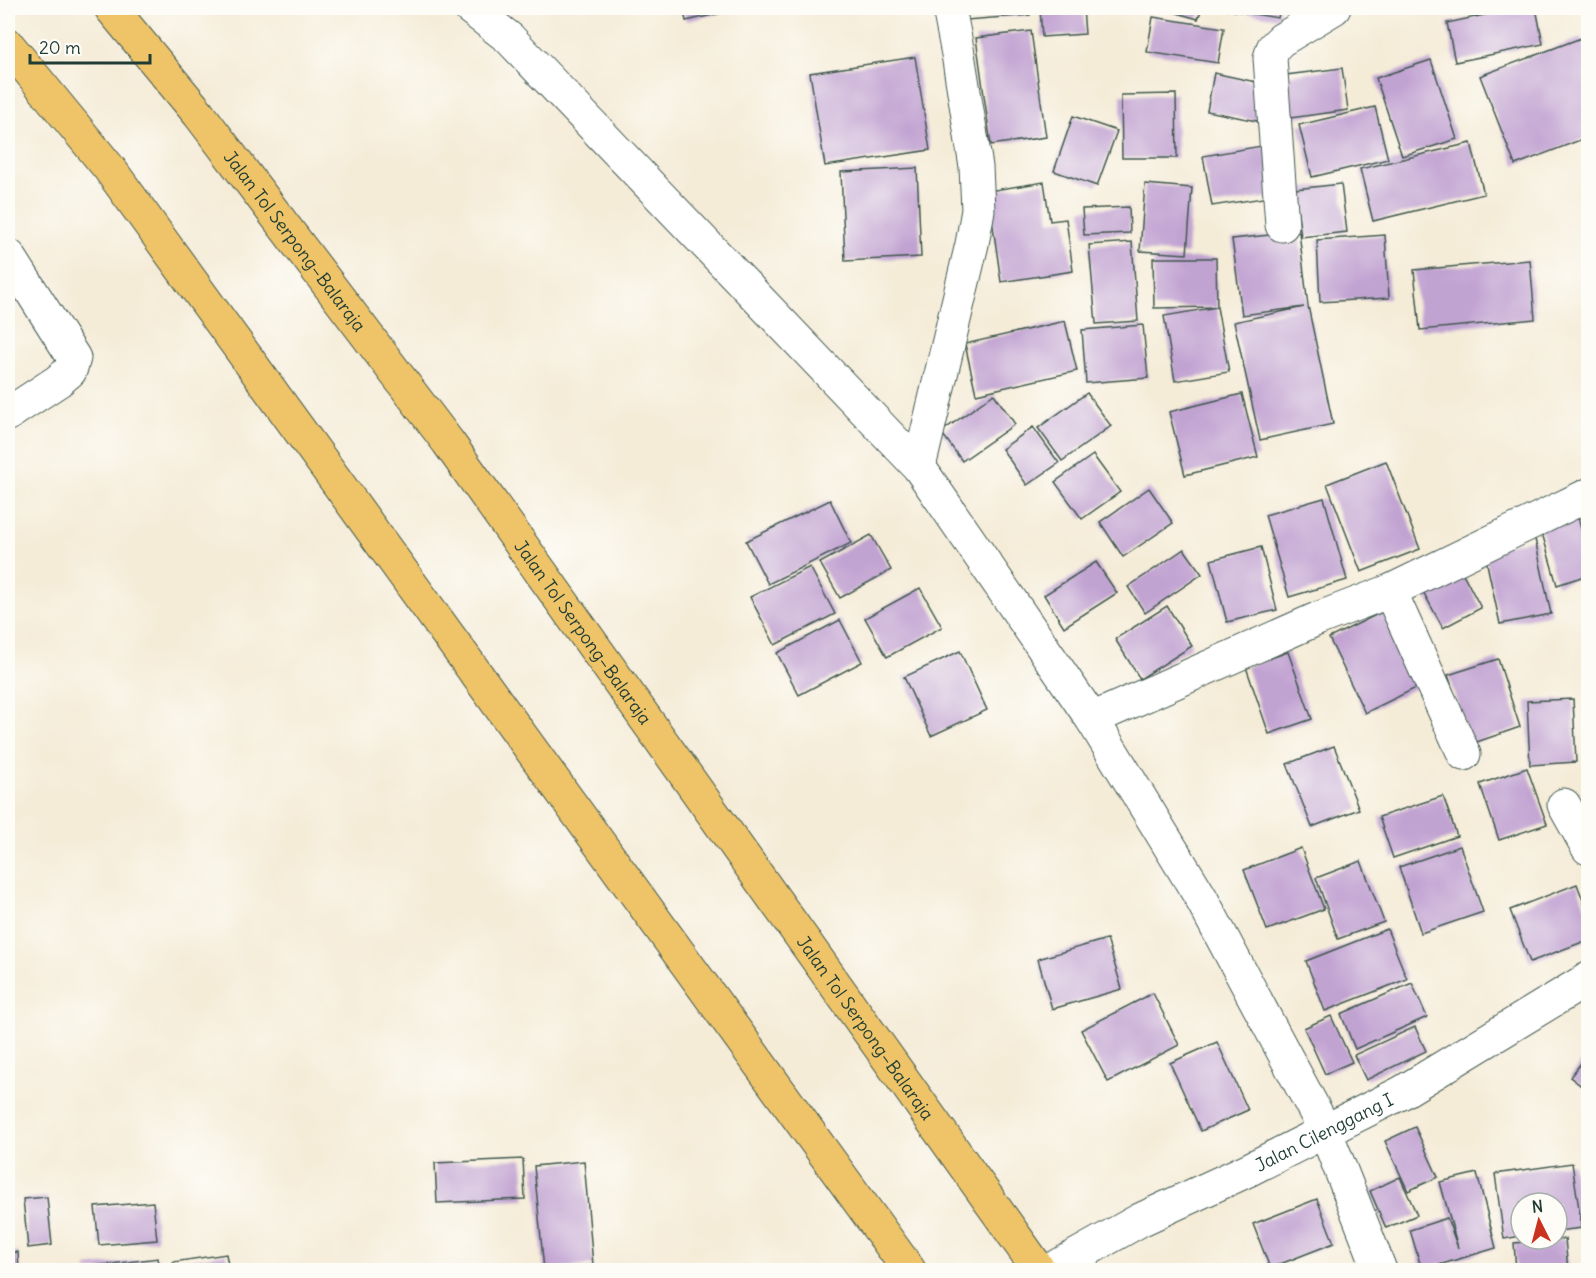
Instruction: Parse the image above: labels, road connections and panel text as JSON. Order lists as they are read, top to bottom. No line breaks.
{"streets":{"highway":["Jalan Tol Serpong–Balaraja"],"street":["Jalan Cilenggang I"]},"scale_bar":"20 m","north":"top"}
